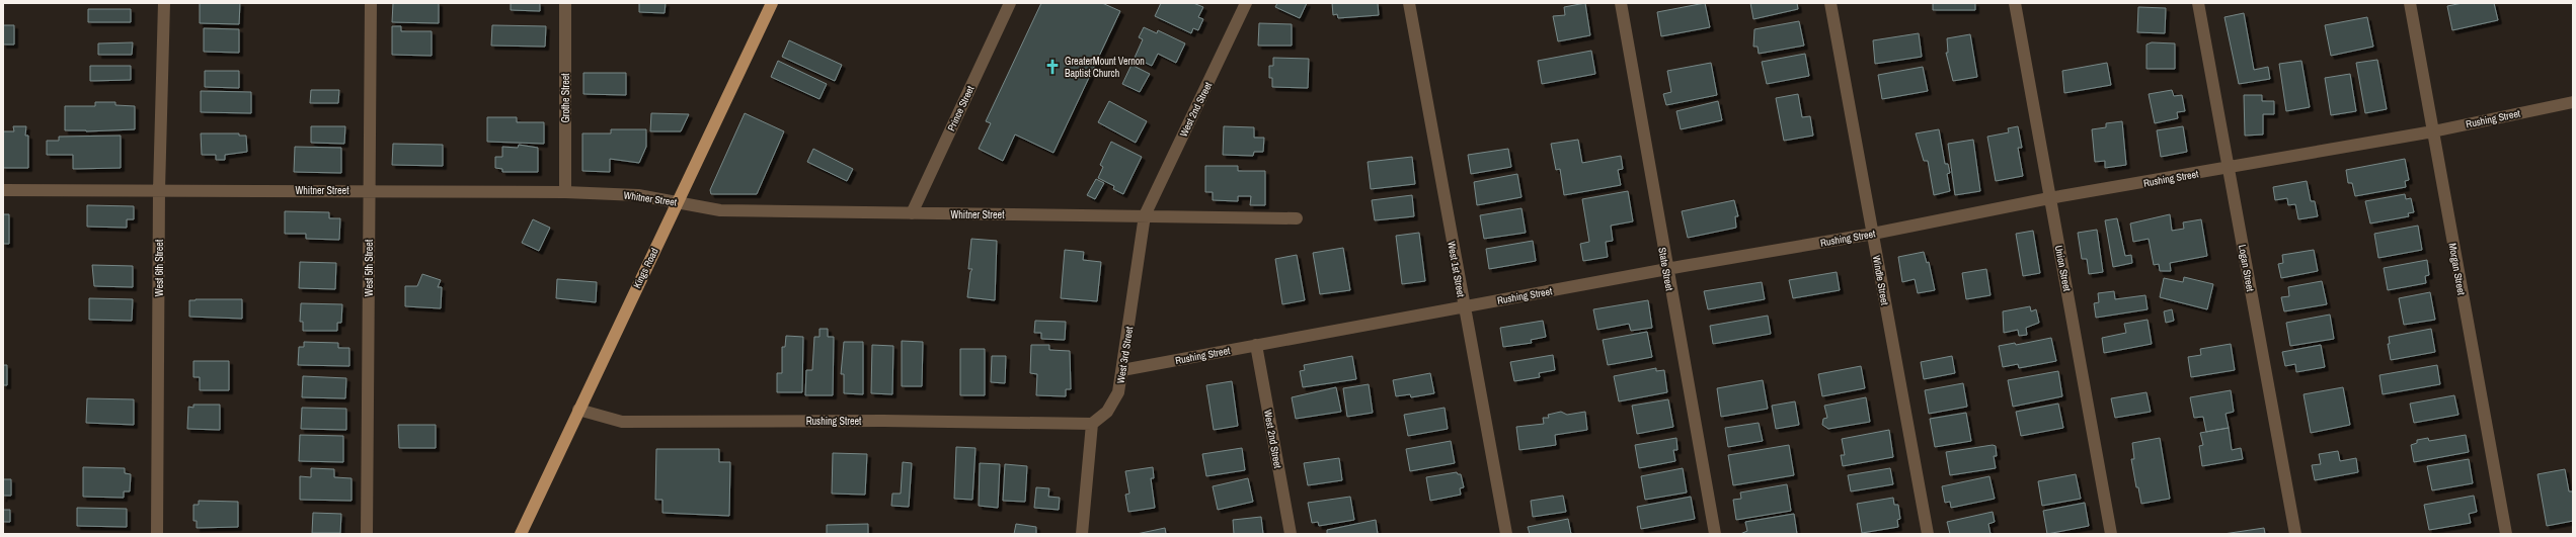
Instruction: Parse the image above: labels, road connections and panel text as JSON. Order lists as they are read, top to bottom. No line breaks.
{"streets":{"main road":["Kings Road"],"street":["Grothe Street","Prince Street","West 2nd Street","Rushing Street","Whitner Street","West 6th Street","West 5th Street","Union Street","Logan Street","West 1st Street","State Street","Morgan Street","Windle Street","West 3rd Street"]},"crossings":[["Grothe Street","Whitner Street"],["Prince Street","Whitner Street"],["West 2nd Street","Rushing Street"],["West 2nd Street","Whitner Street"],["West 2nd Street","West 3rd Street"],["Rushing Street","Kings Road"],["Rushing Street","Union Street"],["Rushing Street","Logan Street"],["Rushing Street","West 1st Street"],["Rushing Street","State Street"],["Rushing Street","Morgan Street"],["Rushing Street","Windle Street"],["Rushing Street","West 3rd Street"],["Whitner Street","West 6th Street"],["Whitner Street","West 5th Street"],["Whitner Street","Kings Road"],["Whitner Street","West 3rd Street"]],"places":{"church":["GreaterMount Vernon Baptist Church"]}}
